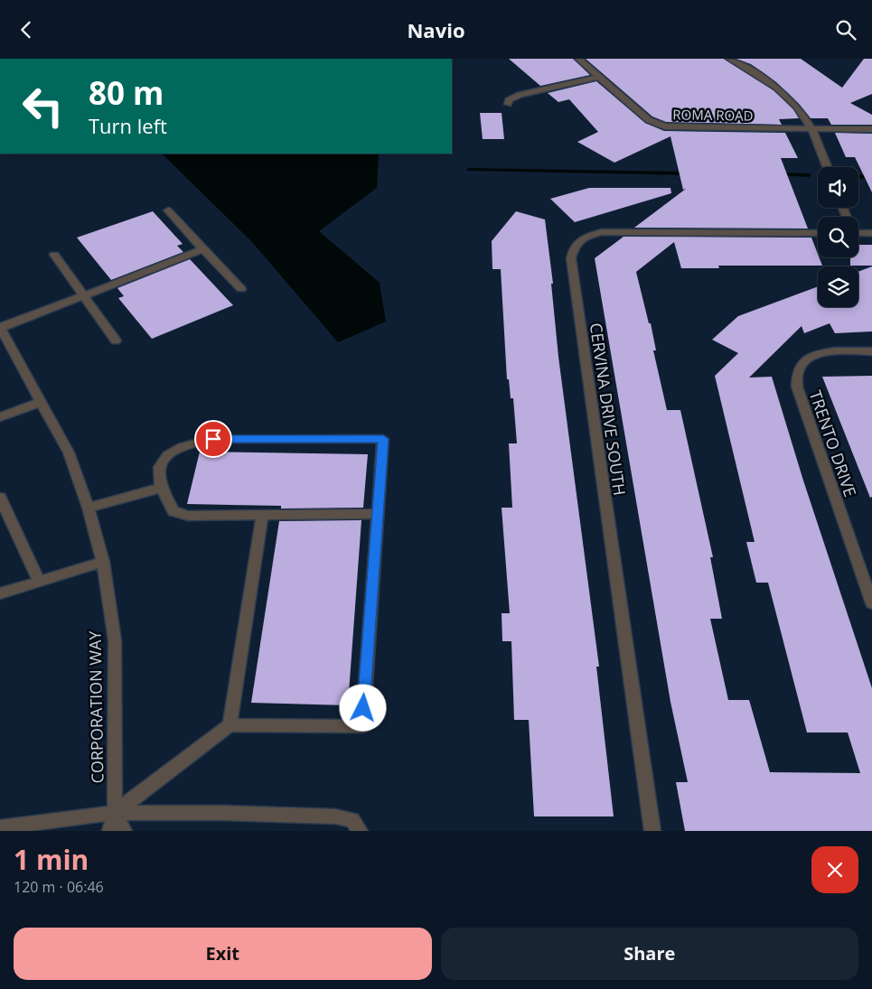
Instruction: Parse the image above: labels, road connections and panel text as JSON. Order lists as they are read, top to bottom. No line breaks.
{"streets":{"street":["ROMA ROAD","CERVINA DRIVE SOUTH","TRENTO DRIVE","CORPORATION WAY"]},"page":{"header":"Navio","turn":["80 m","Turn left"],"heading":["1 min","120 m · 06:46"],"buttons":["Exit","Share"]}}
